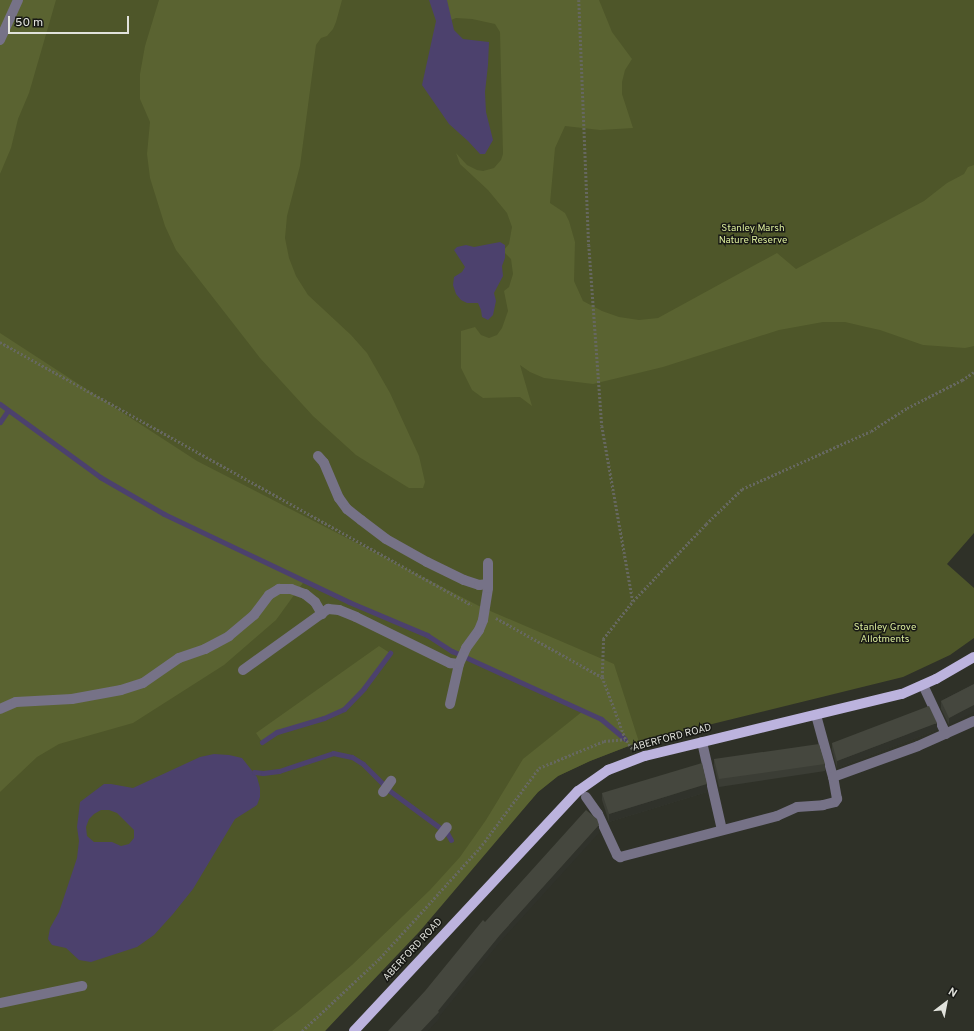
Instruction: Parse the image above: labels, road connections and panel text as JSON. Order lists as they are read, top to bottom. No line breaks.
{"streets":{"main road":["ABERFORD ROAD"]},"parks":["Stanley Marsh Nature Reserve","Stanley Grove Allotments"],"scale_bar":"50 m","north":"top right"}
